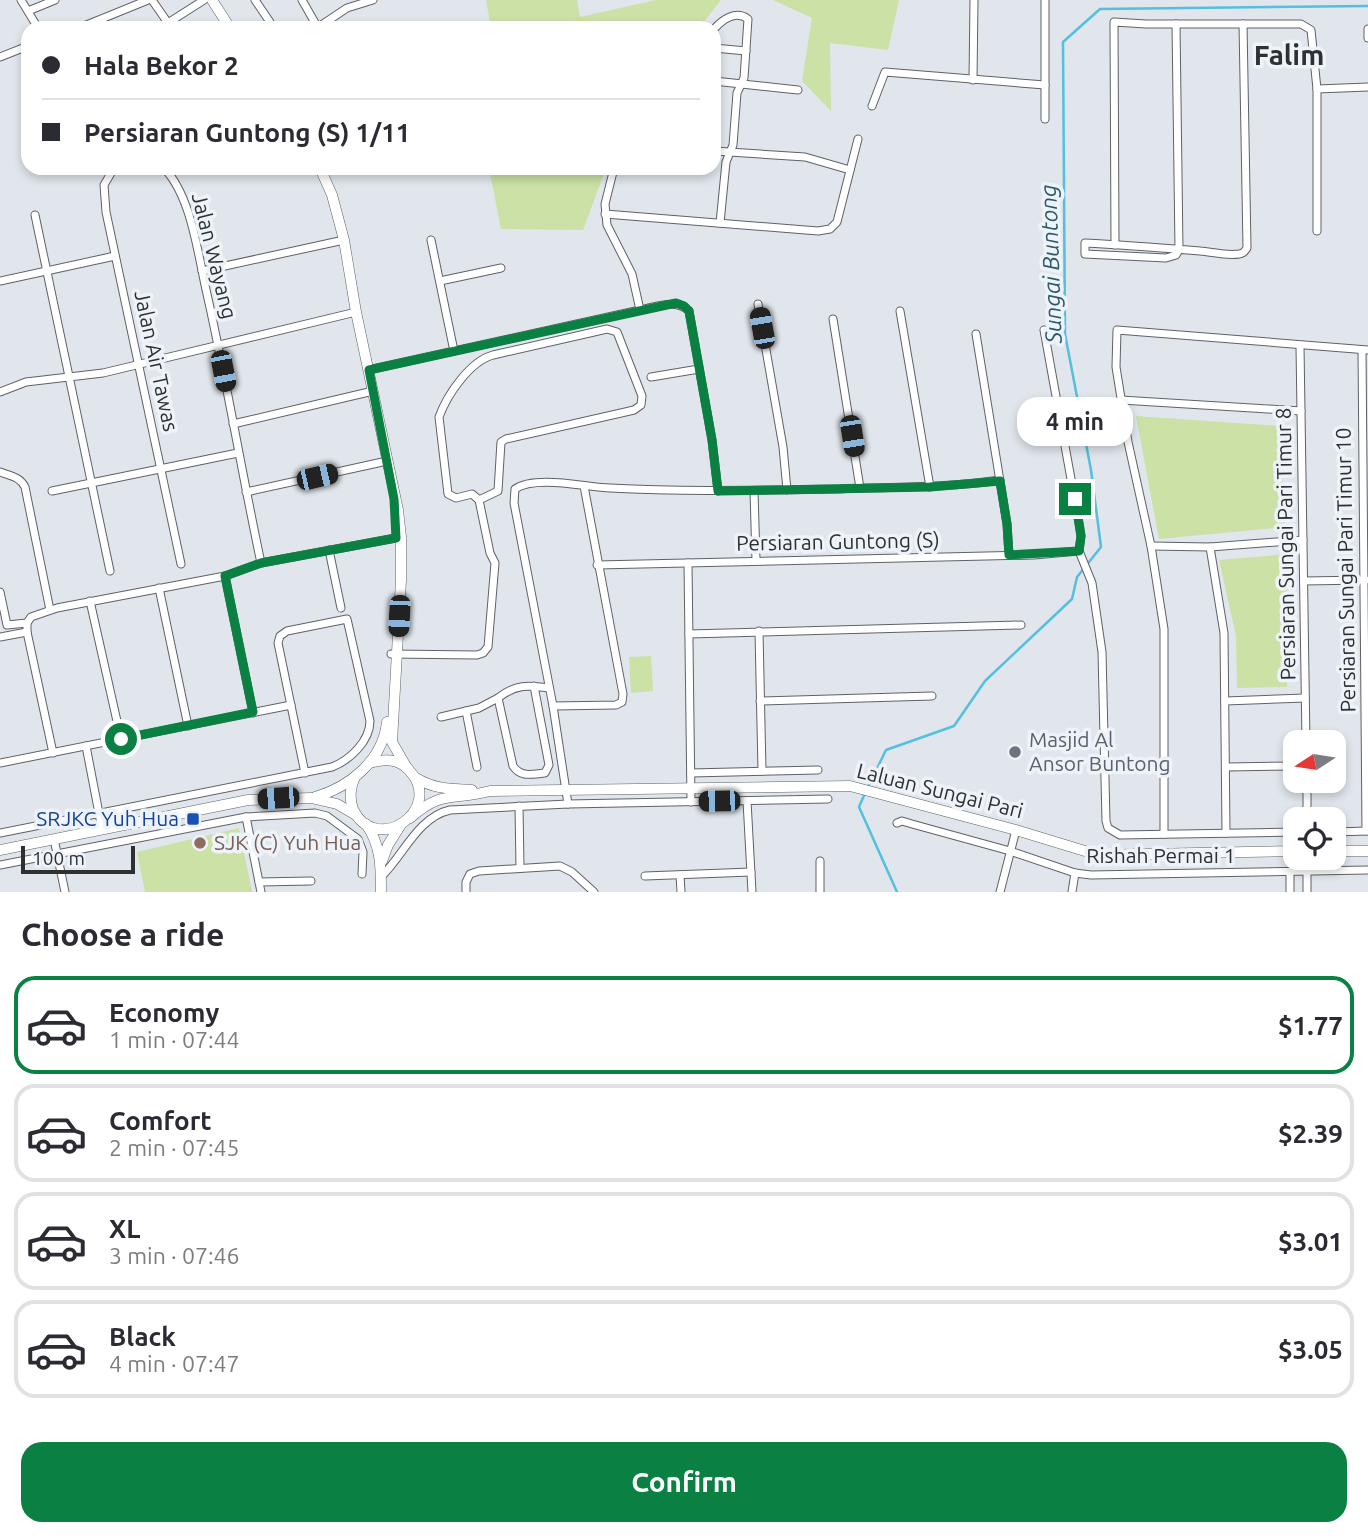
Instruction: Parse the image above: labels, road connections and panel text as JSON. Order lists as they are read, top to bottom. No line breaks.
{"streets":{"main road":["Laluan Sungai Pari"],"street":["Jalan Wayang","Jalan Air Tawas","Persiaran Guntong (S)","Persiaran Sungai Pari Timur 8","Persiaran Sungai Pari Timur 10","Rishah Permai 1"]},"districts":["Falim"],"water":["Sungai Buntong"],"places":{"other":["Masjid Al Ansor Buntong","SJK (C) Yuh Hua"],"transit":["SRJKC Yuh Hua"]},"scale_bar":"100 m","north":"left","page":{"banner":["Hala Bekor 2","Persiaran Guntong (S) 1/11"],"bubble":"4 min","scale":"100 m","heading":"Choose a ride","list":[{"name":"Economy","note":"1 min · 07:44","value":"$1.77"},{"name":"Comfort","note":"2 min · 07:45","value":"$2.39"},{"name":"XL","note":"3 min · 07:46","value":"$3.01"},{"name":"Black","note":"4 min · 07:47","value":"$3.05"}],"buttons":"Confirm"}}
